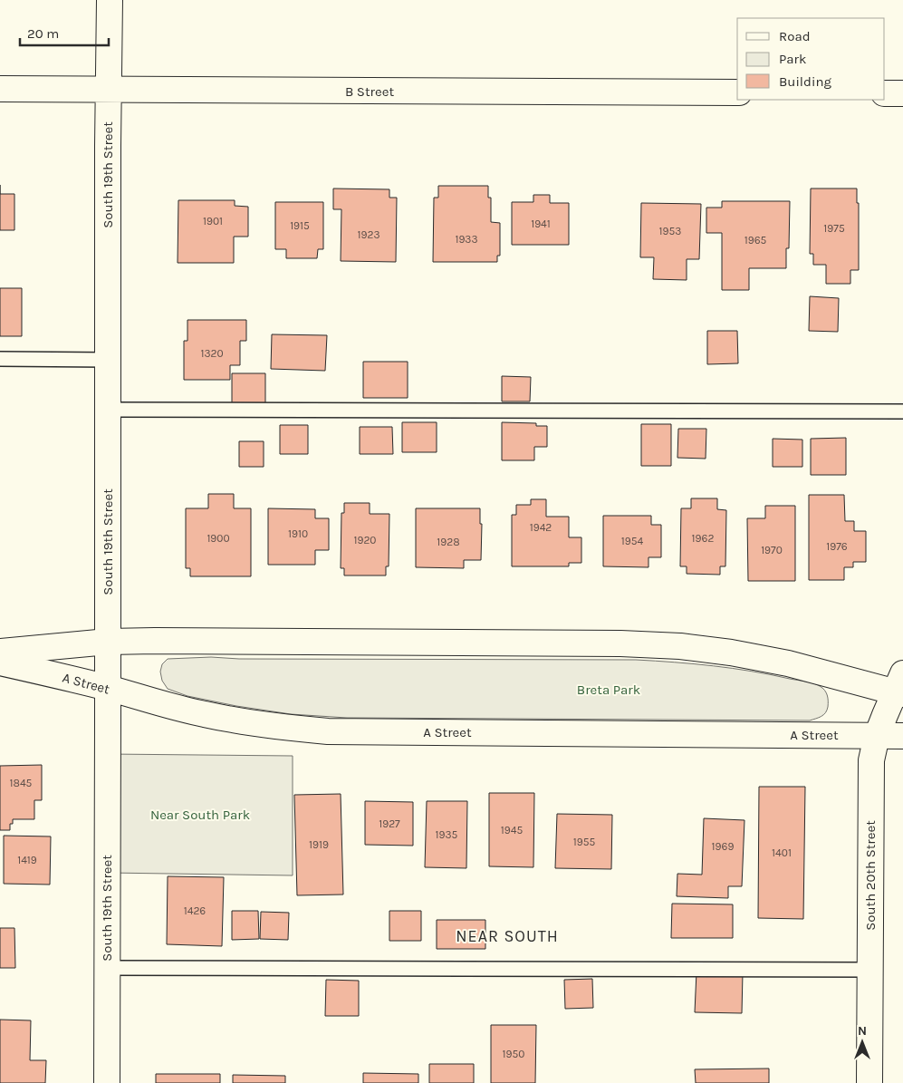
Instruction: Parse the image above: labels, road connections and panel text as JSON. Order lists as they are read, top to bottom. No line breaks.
{"streets":{"street":["B Street","South 19th Street","A Street","South 20th Street"]},"crossings":[["B Street","South 19th Street"],["South 19th Street","A Street"],["A Street","South 20th Street"]],"districts":["NEAR SOUTH"],"parks":["Breta Park","Near South Park"],"house_numbers":["1901","1941","1915","1975","1953","1923","1933","1965","1320","1942","1910","1900","1962","1920","1954","1928","1976","1970","1845","1927","1945","1935","1955","1919","1969","1401","1419","1426","1950"],"legend":["Road","Park","Building"],"scale_bar":"20 m","north":"top"}
